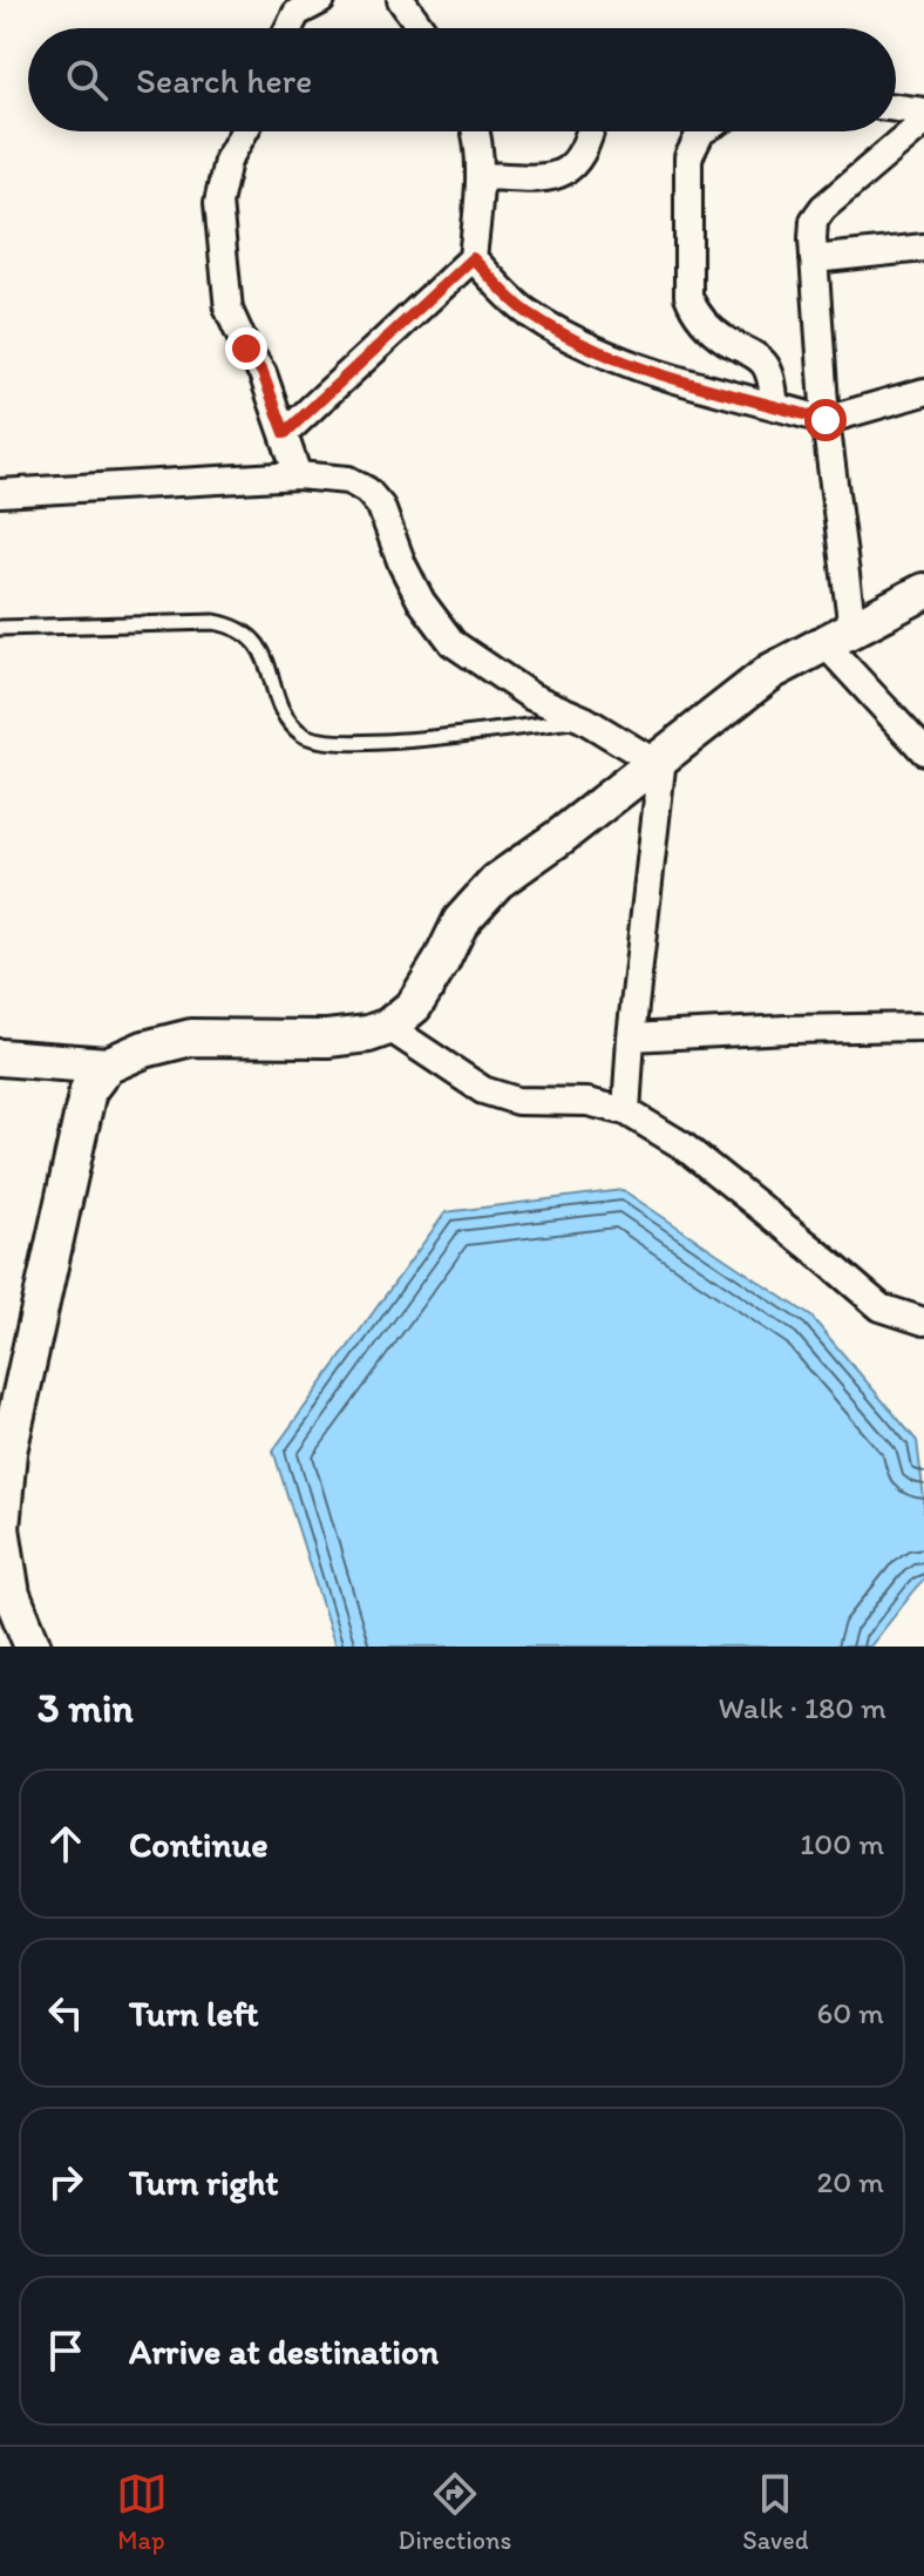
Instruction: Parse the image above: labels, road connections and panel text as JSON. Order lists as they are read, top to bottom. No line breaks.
{"page":{"search":"Search here","heading":["3 min","Walk · 180 m"],"list":[["Continue","100 m"],["Turn left","60 m"],["Turn right","20 m"],"Arrive at destination"],"nav":["Map","Directions","Saved"]}}
